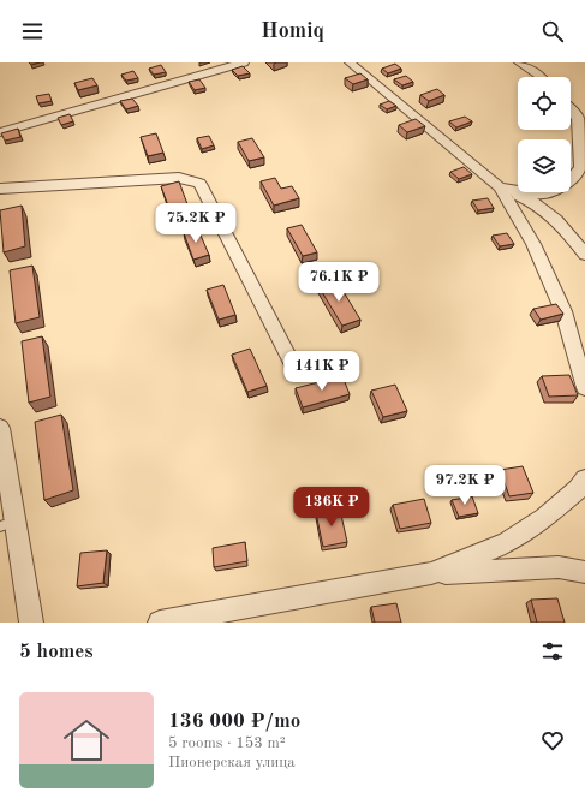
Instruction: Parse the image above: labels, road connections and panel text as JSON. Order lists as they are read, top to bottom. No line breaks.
{"page":{"header":"Homiq","price":["75.2K ₽","76.1K ₽","141K ₽","97.2K ₽","136K ₽"],"heading":"5 homes","list":[{"name":"136 000 ₽/mo","note":"5 rooms · 153 m² · Пионерская улица"}]}}
